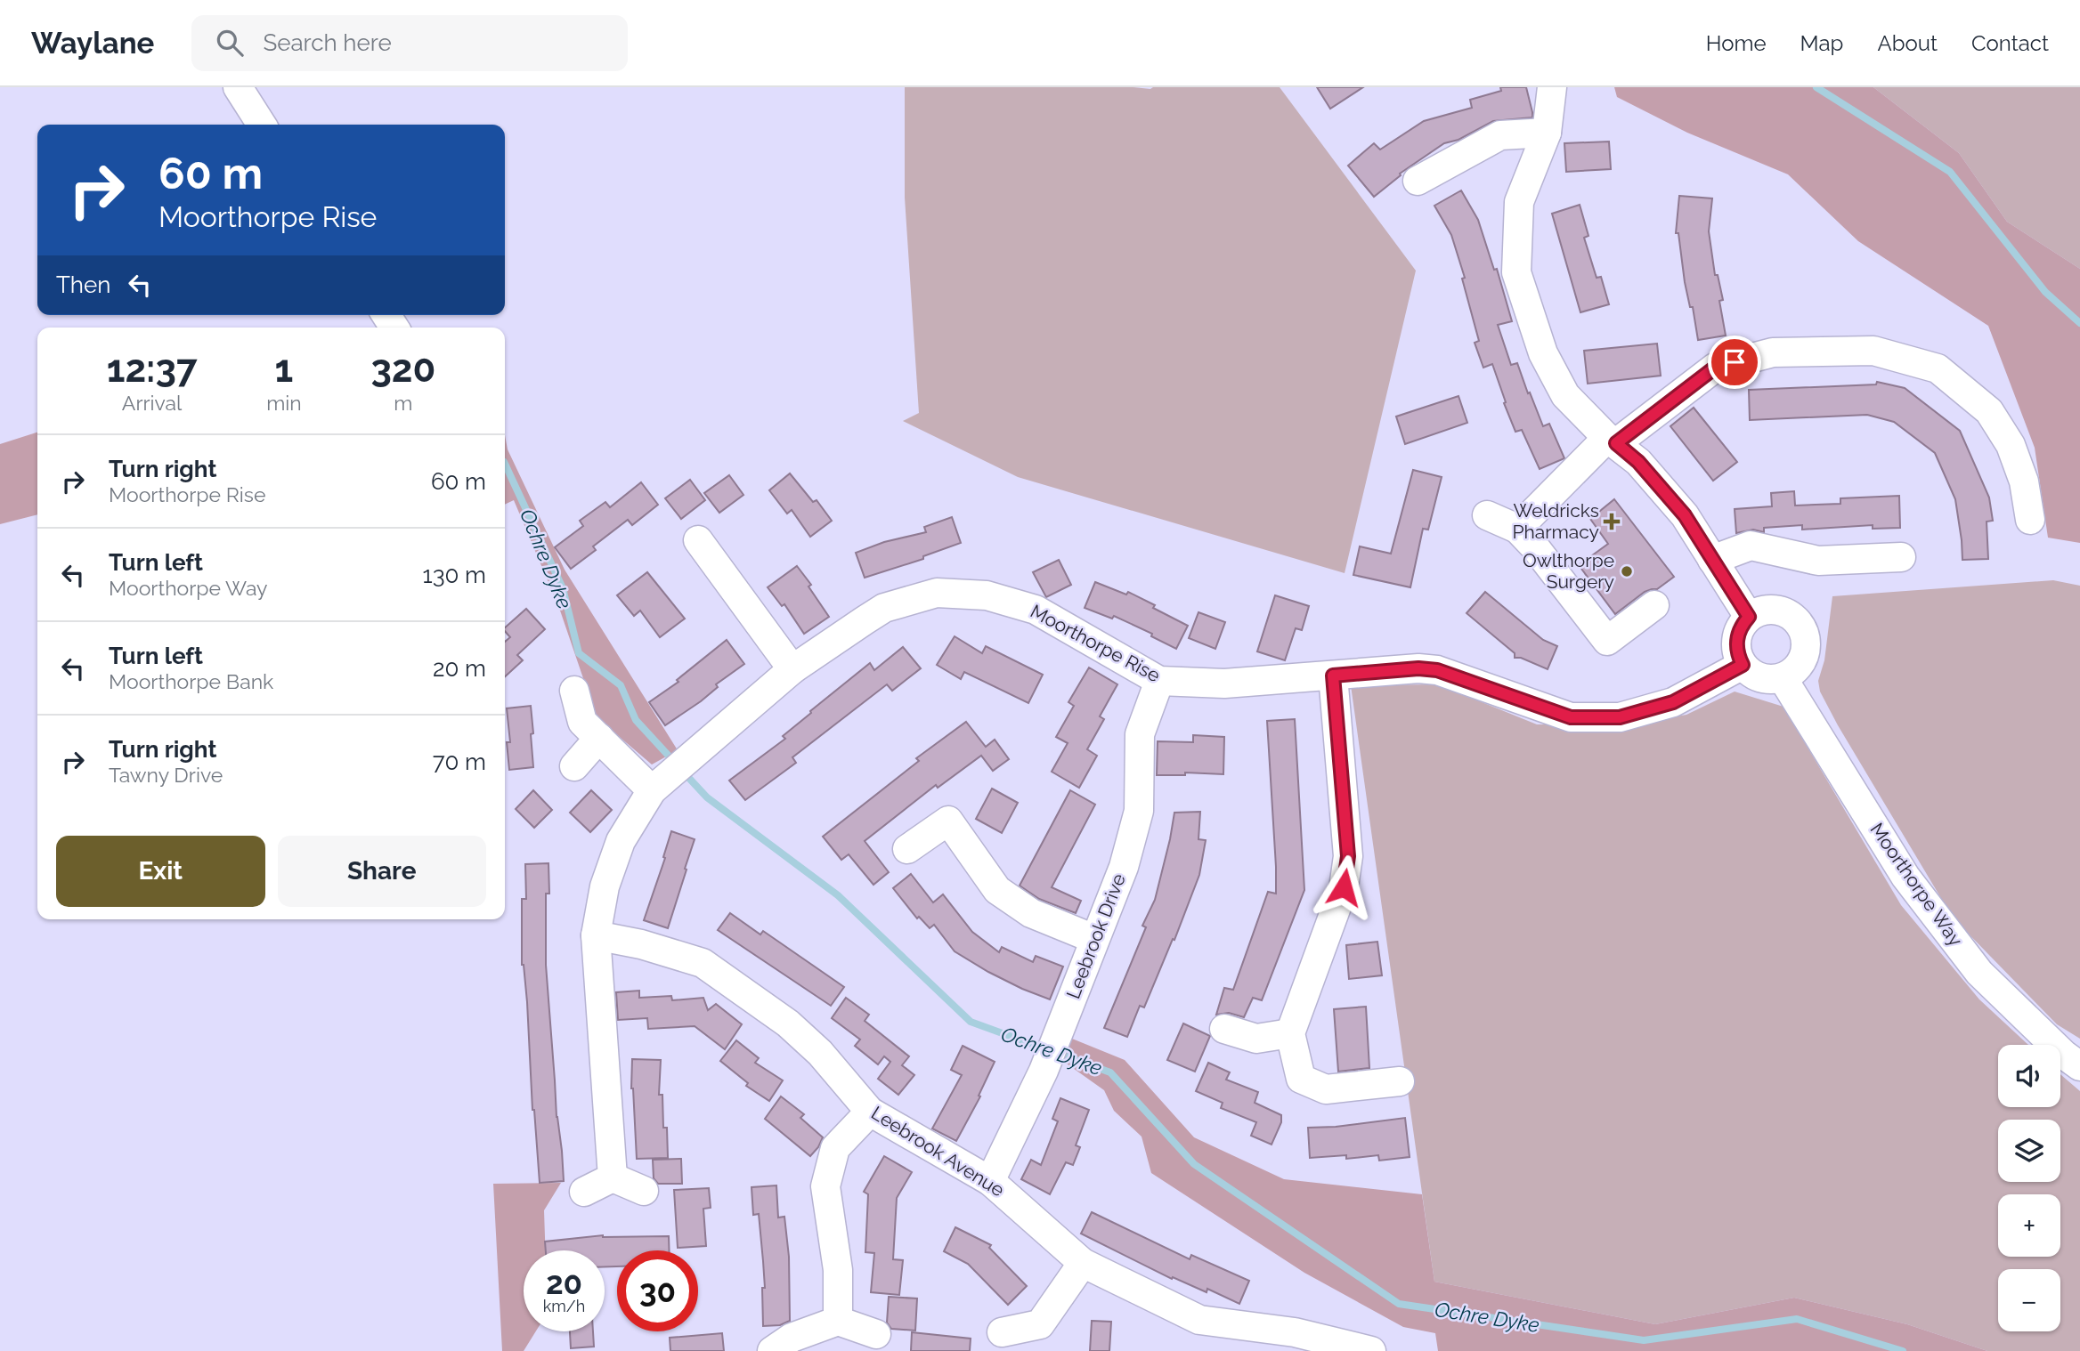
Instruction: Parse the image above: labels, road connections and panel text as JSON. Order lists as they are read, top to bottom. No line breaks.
{"streets":{"street":["Moorthorpe Rise","Moorthorpe Way","Leebrook Drive","Leebrook Avenue"]},"crossings":[["Moorthorpe Rise","Moorthorpe Way"],["Moorthorpe Rise","Leebrook Drive"],["Moorthorpe Rise","Leebrook Avenue"],["Leebrook Drive","Leebrook Avenue"]],"water":["Ochre Dyke"],"places":{"health":["Weldricks Pharmacy"],"other":["Owlthorpe Surgery"]},"page":{"header":"Waylane","search":"Search here","nav":["Home","Map","About","Contact"],"turn":["60 m","Moorthorpe Rise"],"then":"Then","eta":["12:37","Arrival","1","min","320","m"],"list":[{"name":"Turn right","note":"Moorthorpe Rise","value":"60 m"},{"name":"Turn left","note":"Moorthorpe Way","value":"130 m"},{"name":"Turn left","note":"Moorthorpe Bank","value":"20 m"},{"name":"Turn right","note":"Tawny Drive","value":"70 m"}],"buttons":["Exit","Share"],"map_buttons":["+","−"],"speed":"20 km/h","limit":"30"}}
